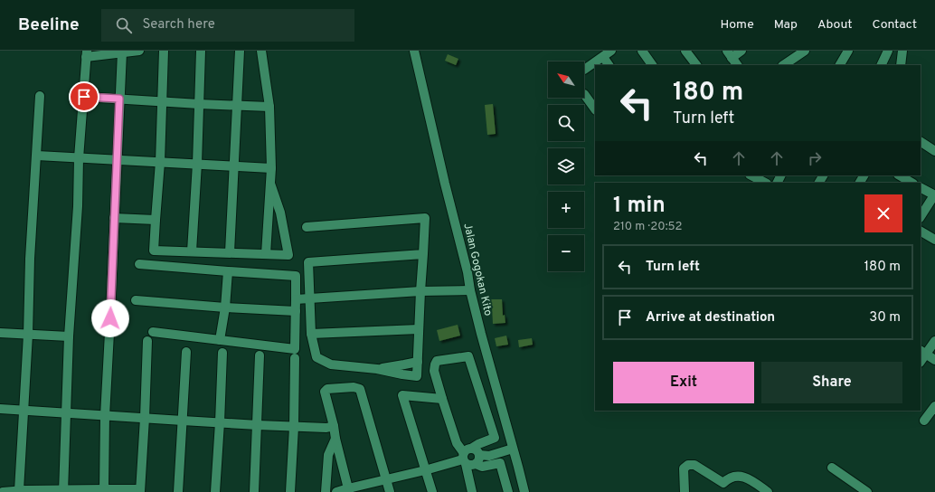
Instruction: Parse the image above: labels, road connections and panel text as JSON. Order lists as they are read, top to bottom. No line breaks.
{"streets":{"street":["Jalan Gogokan Kito"]},"north":"top left","page":{"header":"Beeline","search":"Search here","nav":["Home","Map","About","Contact"],"map_buttons":["+","−"],"turn":["180 m","Turn left"],"heading":["1 min","210 m · 20:52"],"list":[{"name":"Turn left","value":"180 m"},{"name":"Arrive at destination","value":"30 m"}],"buttons":["Exit","Share"]}}
